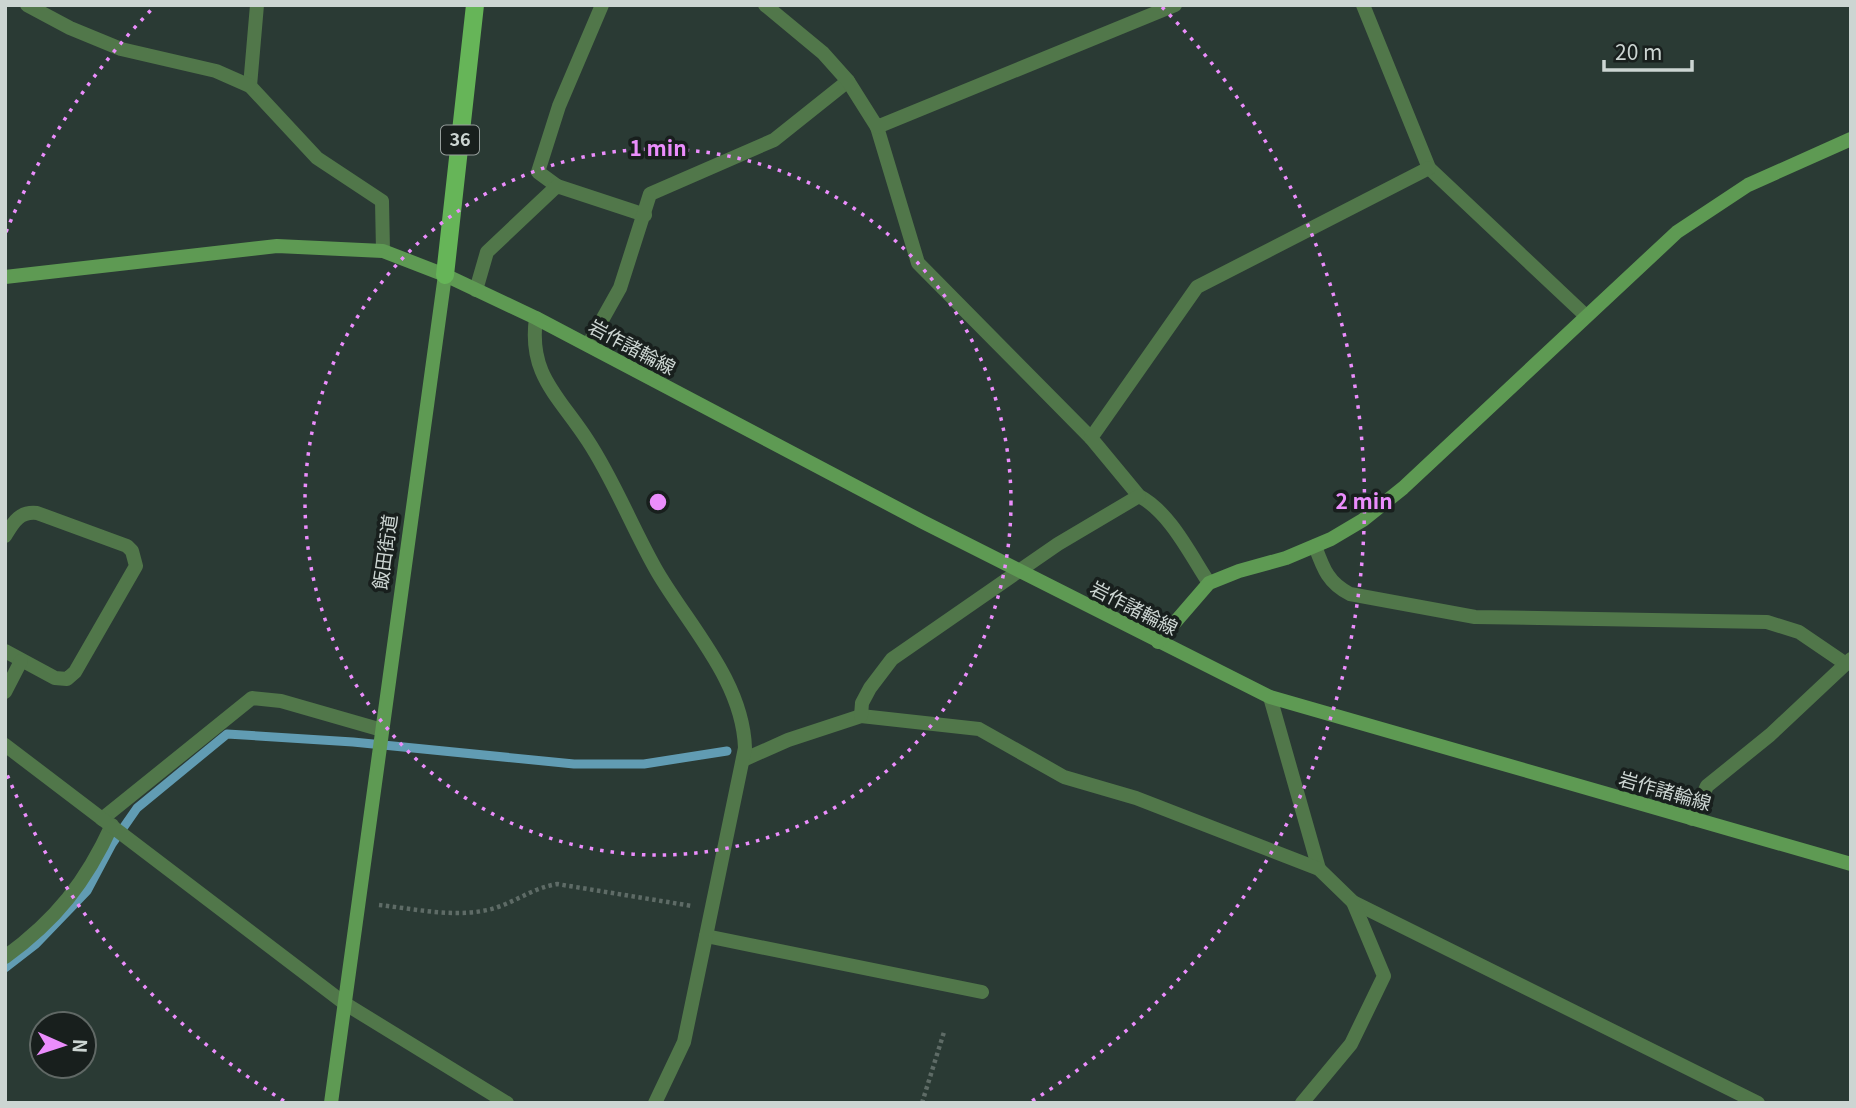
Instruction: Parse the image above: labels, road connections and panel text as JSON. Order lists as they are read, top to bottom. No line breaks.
{"streets":{"main road":["36","岩作諸輪線","飯田街道"]},"crossings":[["岩作諸輪線","飯田街道"]],"scale_bar":"20 m","north":"right","rings":["1 min","2 min"]}
